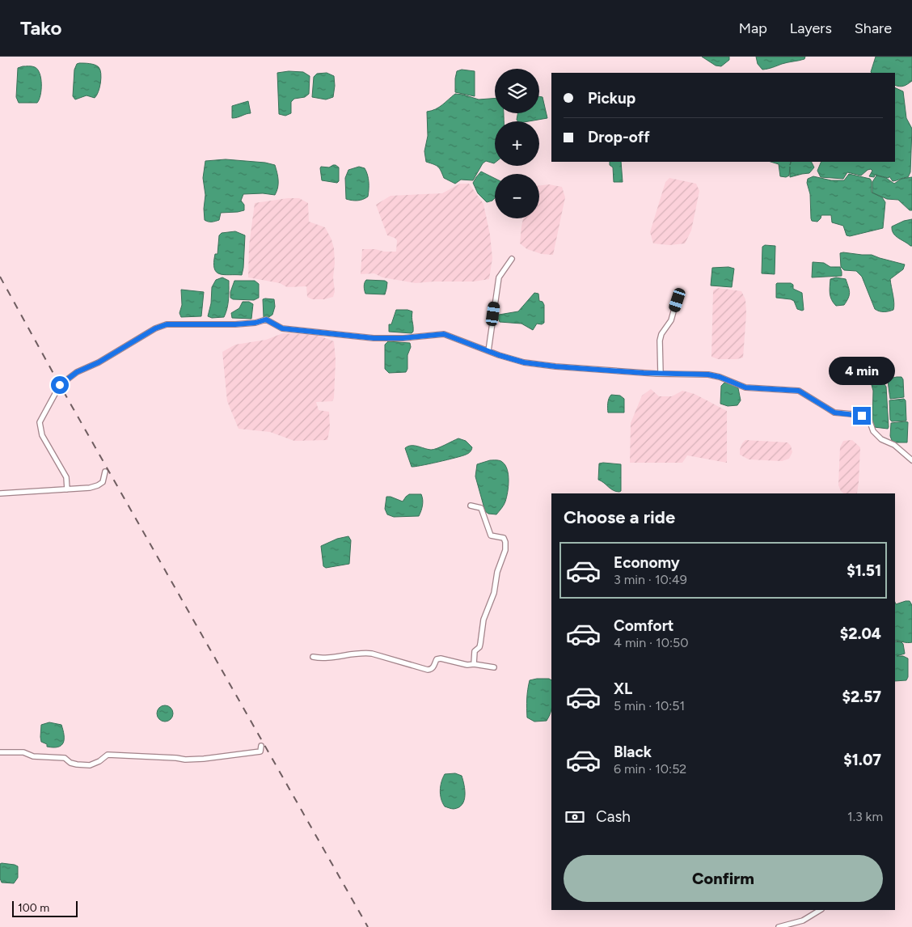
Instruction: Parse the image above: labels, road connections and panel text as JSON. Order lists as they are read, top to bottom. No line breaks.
{"scale_bar":"100 m","page":{"header":"Tako","nav":["Map","Layers","Share"],"map_buttons":["+","−"],"banner":["Pickup","Drop-off"],"bubble":"4 min","heading":"Choose a ride","list":[{"name":"Economy","note":"3 min · 10:49","value":"$1.51"},{"name":"Comfort","note":"4 min · 10:50","value":"$2.04"},{"name":"XL","note":"5 min · 10:51","value":"$2.57"},{"name":"Black","note":"6 min · 10:52","value":"$1.07"}],"pay":["Cash","1.3 km"],"buttons":"Confirm","scale":"100 m"}}
